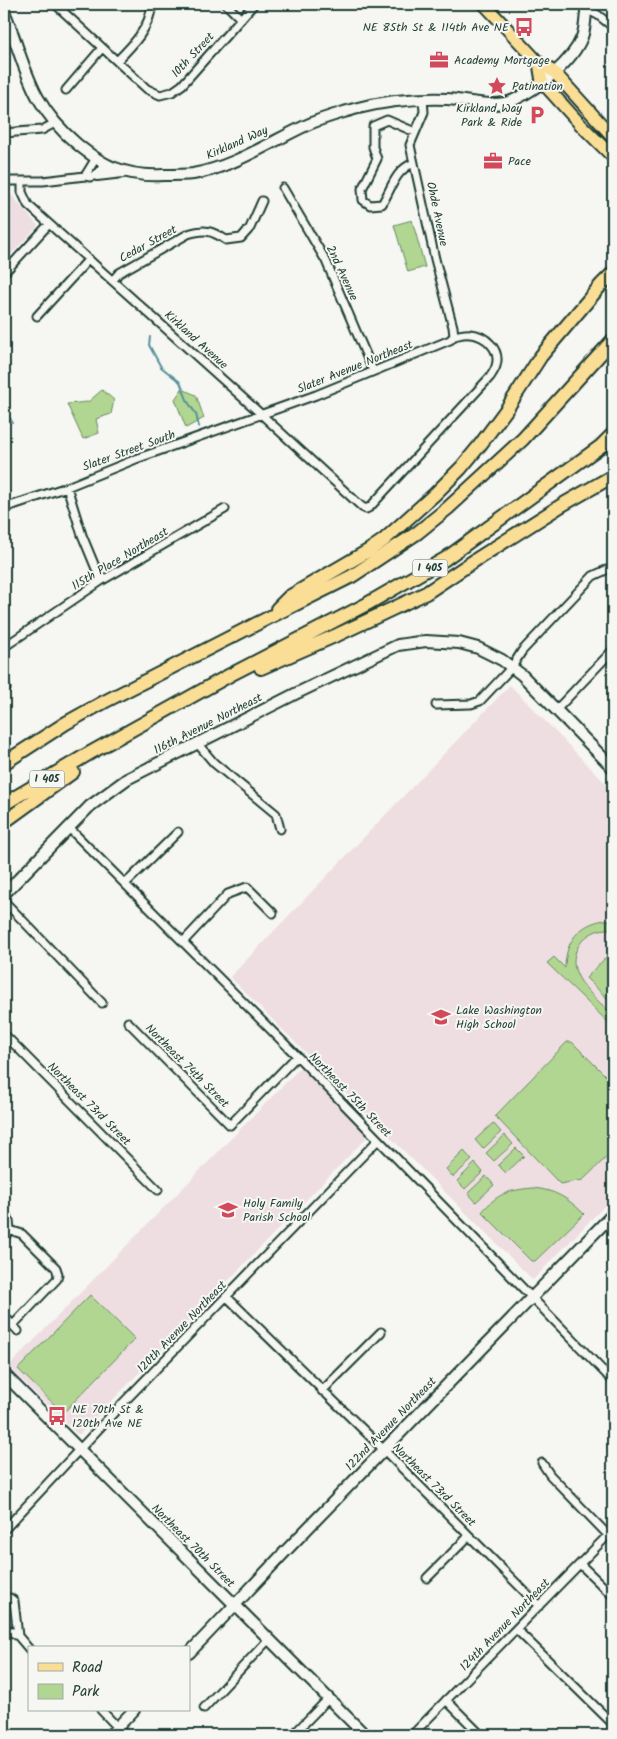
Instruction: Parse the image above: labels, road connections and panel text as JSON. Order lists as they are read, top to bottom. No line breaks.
{"streets":{"highway":["I 405"],"street":["10th Street","Kirkland Way","Ohde Avenue","Cedar Street","2nd Avenue","Kirkland Avenue","Slater Avenue Northeast","Slater Street South","115th Place Northeast","116th Avenue Northeast","Northeast 74th Street","Northeast 75th Street","Northeast 73rd Street","120th Avenue Northeast","122nd Avenue Northeast","Northeast 70th Street","124th Avenue Northeast"]},"crossings":[["Kirkland Way","Ohde Avenue"],["Ohde Avenue","Kirkland Avenue"],["Ohde Avenue","Slater Avenue Northeast"],["Cedar Street","Kirkland Avenue"],["2nd Avenue","Slater Avenue Northeast"],["Kirkland Avenue","Slater Avenue Northeast"],["Kirkland Avenue","Slater Street South"],["Slater Avenue Northeast","Slater Street South"],["116th Avenue Northeast","Northeast 75th Street"],["Northeast 74th Street","Northeast 75th Street"],["Northeast 75th Street","120th Avenue Northeast"],["Northeast 75th Street","122nd Avenue Northeast"],["Northeast 73rd Street","120th Avenue Northeast"],["Northeast 73rd Street","122nd Avenue Northeast"],["Northeast 73rd Street","124th Avenue Northeast"],["120th Avenue Northeast","Northeast 70th Street"],["122nd Avenue Northeast","Northeast 70th Street"]],"places":{"bus stop":["NE 85th St & 114th Ave NE","NE 70th St & 120th Ave NE"],"office":["Academy Mortgage","Pace"],"place":["Patination"],"parking":["Kirkland Way Park & Ride"],"school or university":["Lake Washington High School","Holy Family Parish School"]},"legend":["Road","Park"]}
